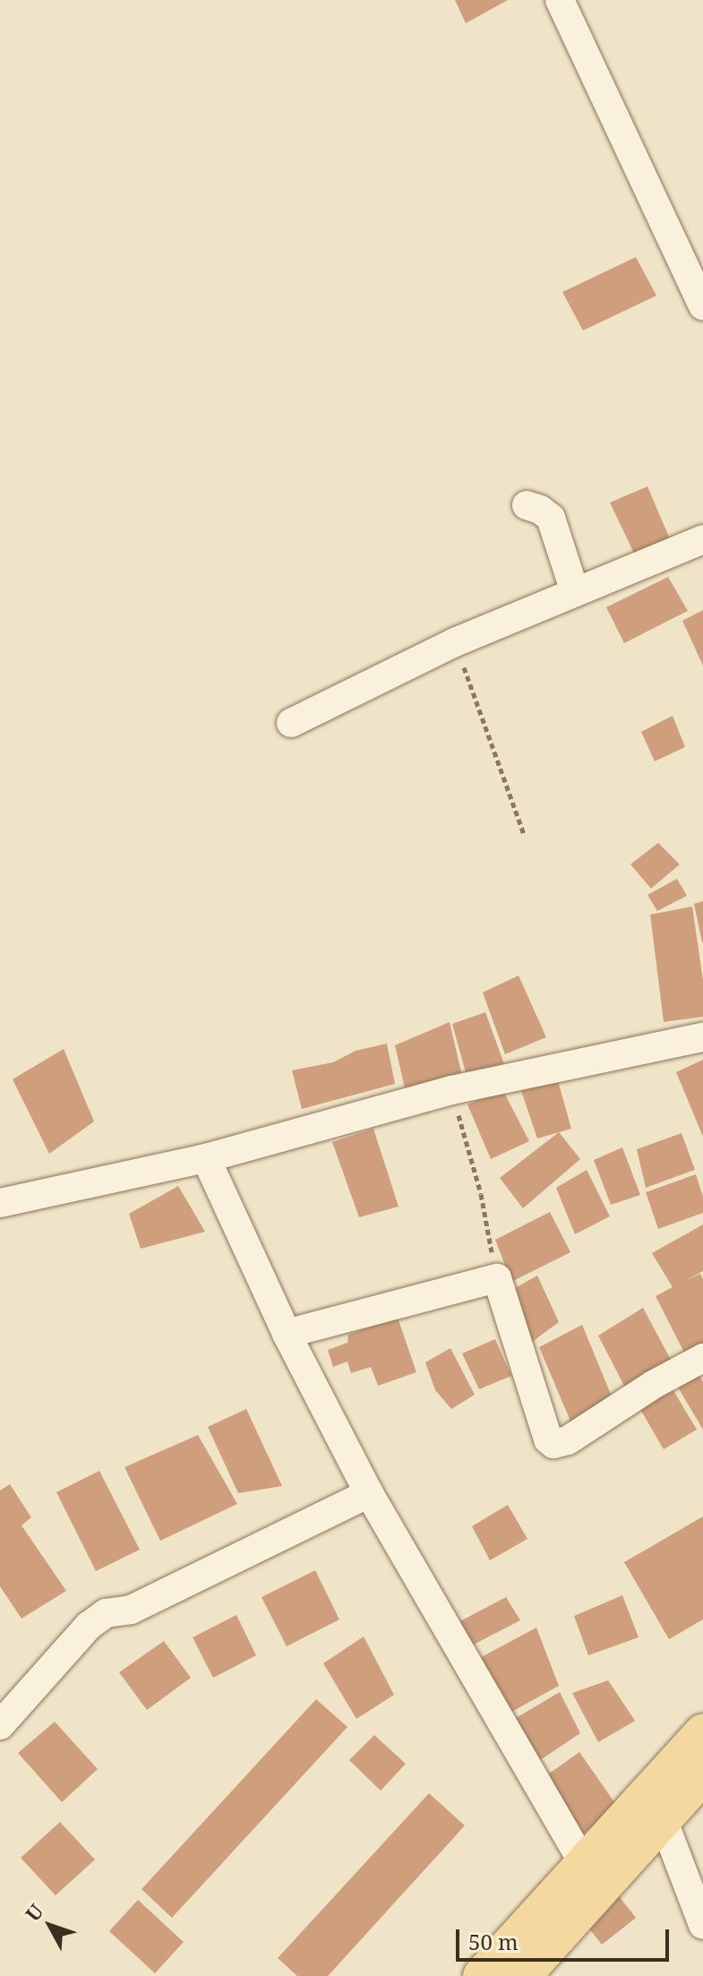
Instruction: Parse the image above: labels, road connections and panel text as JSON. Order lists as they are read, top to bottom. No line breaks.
{"scale_bar":"50 m","north":"top left"}
